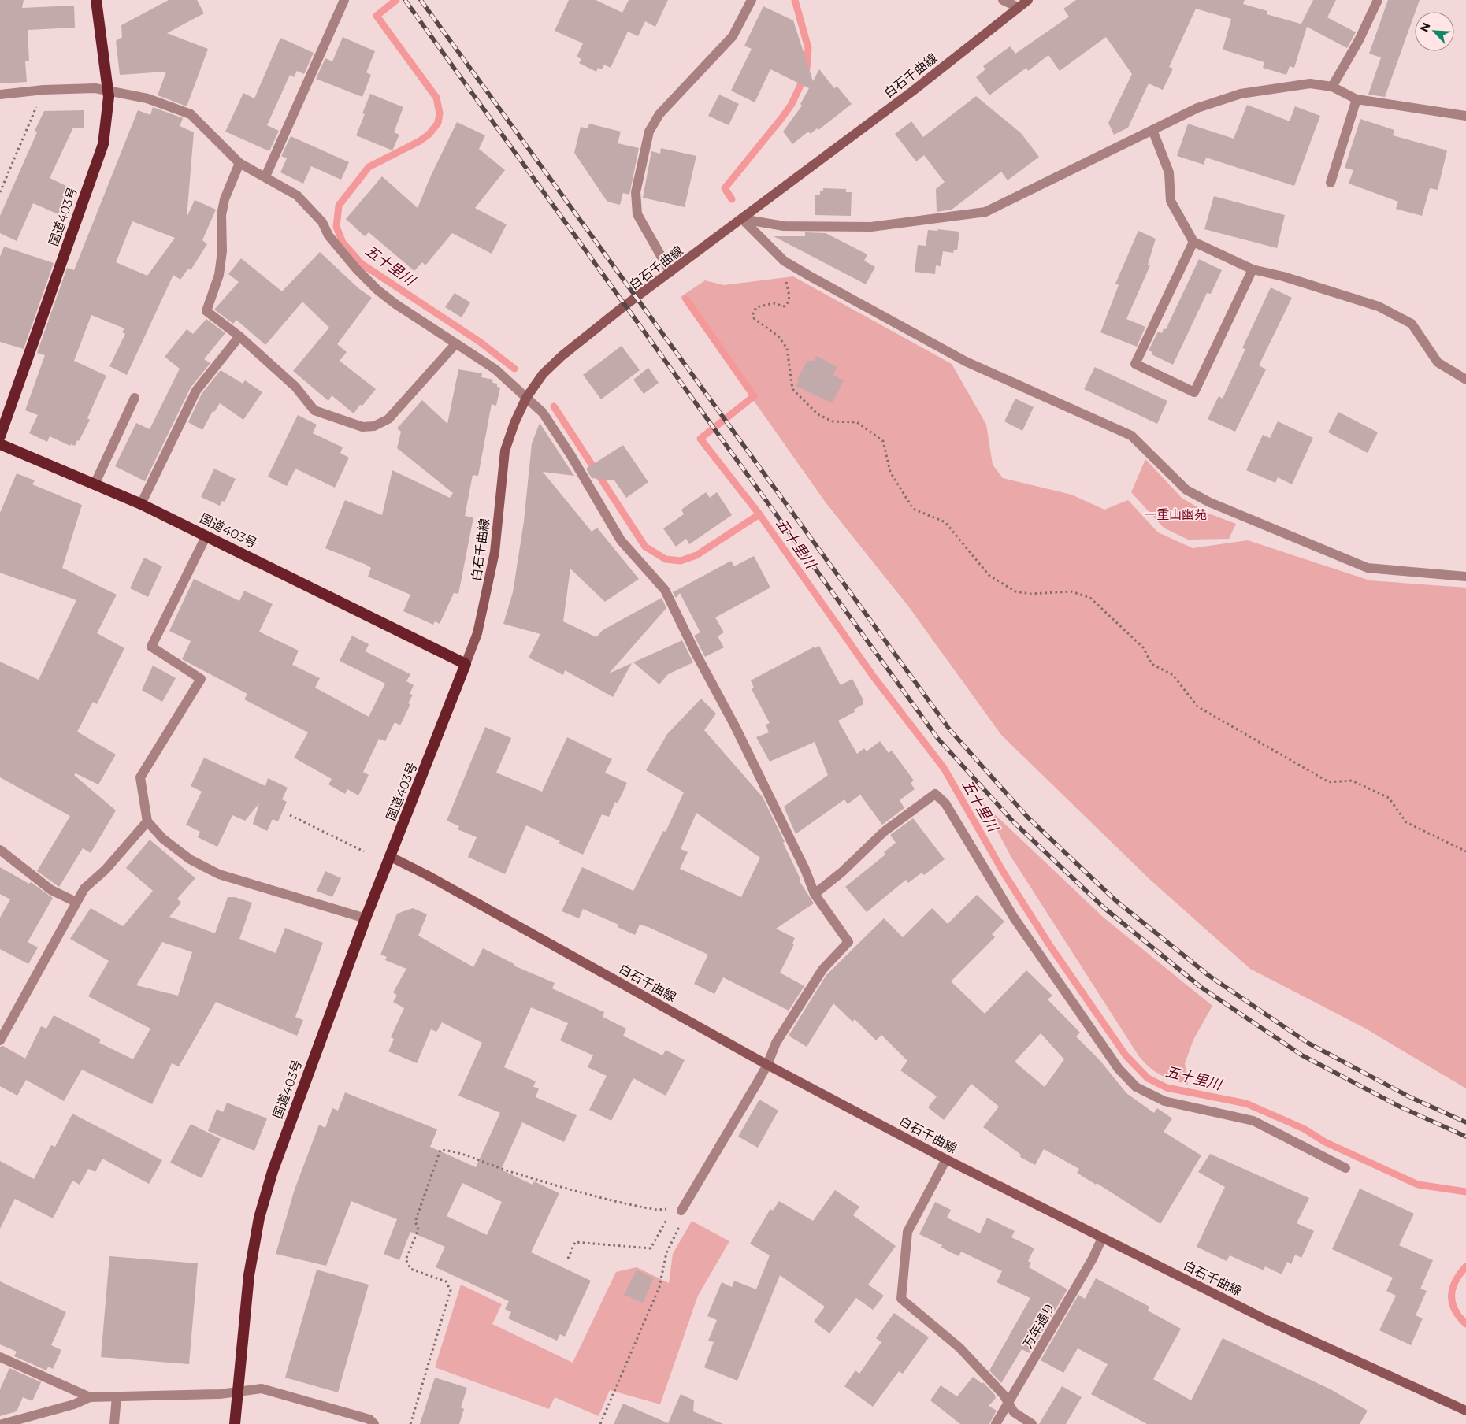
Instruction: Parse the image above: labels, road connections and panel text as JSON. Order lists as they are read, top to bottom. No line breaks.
{"streets":{"highway":["国道403号"],"main road":["白石千曲線"],"street":["万年通り"]},"crossings":[["白石千曲線","国道403号"],["白石千曲線","万年通り"]],"water":["五十里川"],"parks":["一重山幽苑"],"north":"top left"}
